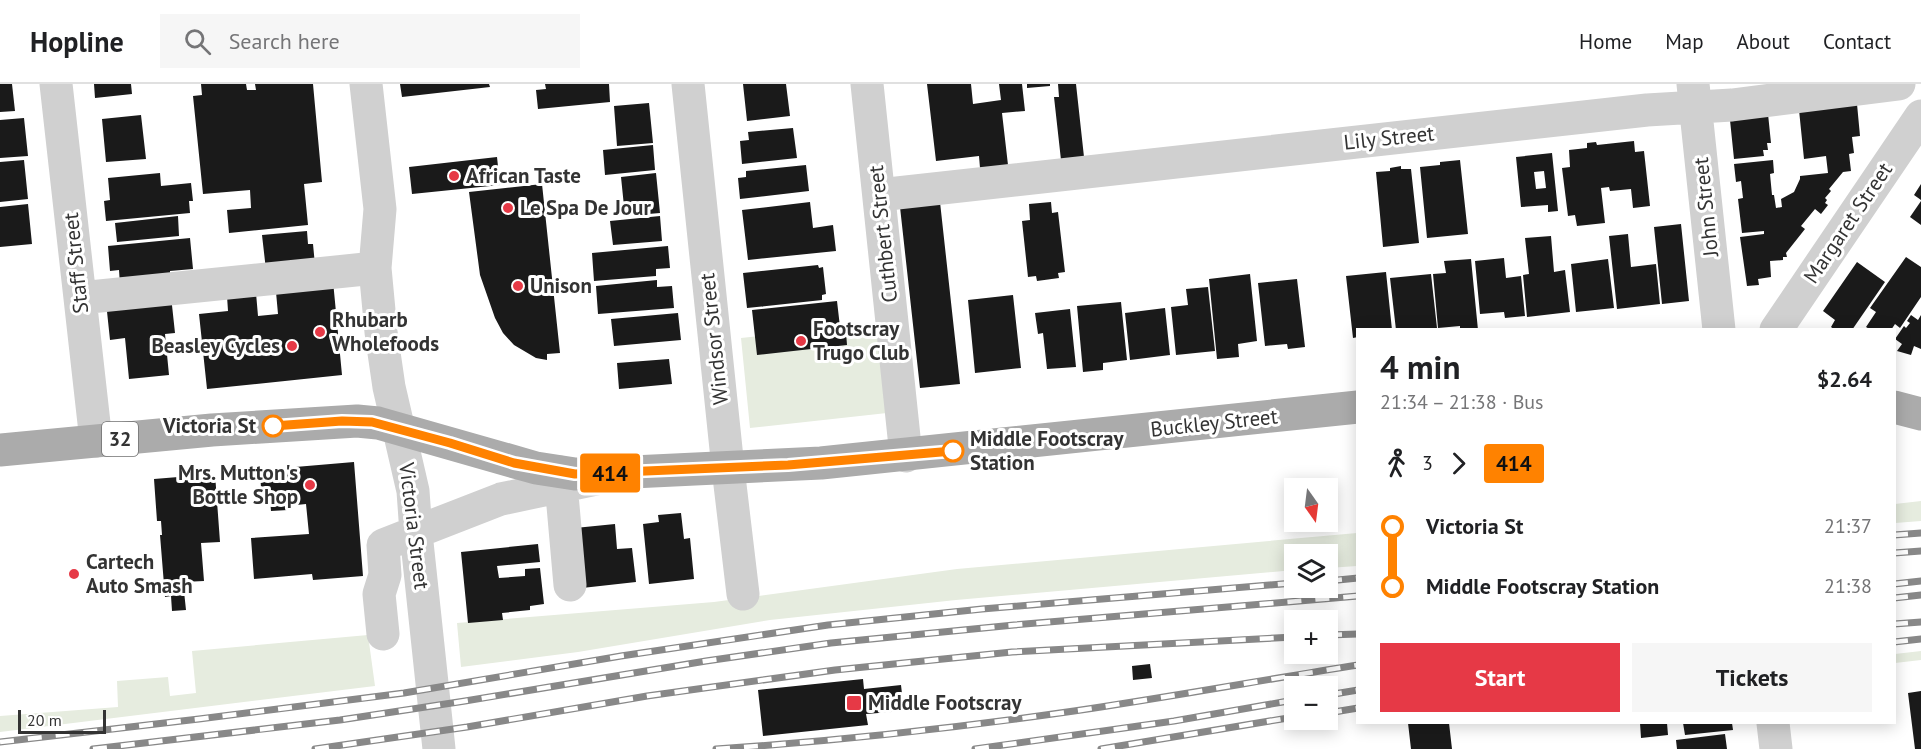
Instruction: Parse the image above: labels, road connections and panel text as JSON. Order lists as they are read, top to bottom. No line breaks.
{"streets":{"main road":["Buckley Street","32"],"street":["Lily Street","John Street","Margaret Street","Cuthbert Street","Staff Street","Windsor Street","Victoria Street"]},"crossings":[["Lily Street","John Street"],["Lily Street","Cuthbert Street"],["Cuthbert Street","Buckley Street"],["Staff Street","Buckley Street"],["Windsor Street","Buckley Street"],["Buckley Street","Victoria Street"]],"places":{"other":["African Taste","Le Spa De Jour","Unison","Rhubarb Wholefoods","Footscray Trugo Club","Beasley Cycles","Victoria St","Middle Footscray Station","Mrs. Mutton's Bottle Shop","Cartech Auto Smash"],"transit":["Middle Footscray"]},"lines":["bus line 414"],"scale_bar":"20 m","north":"bottom","page":{"header":"Hopline","search":"Search here","nav":["Home","Map","About","Contact"],"on_map":"414","heading":["4 min","21:34 – 21:38 · Bus","$2.64"],"legs":["3","414"],"map_buttons":["+","−"],"list":[{"name":"Victoria St","value":"21:37"},{"name":"Middle Footscray Station","value":"21:38"}],"buttons":["Start","Tickets"],"scale":"20 m"}}
